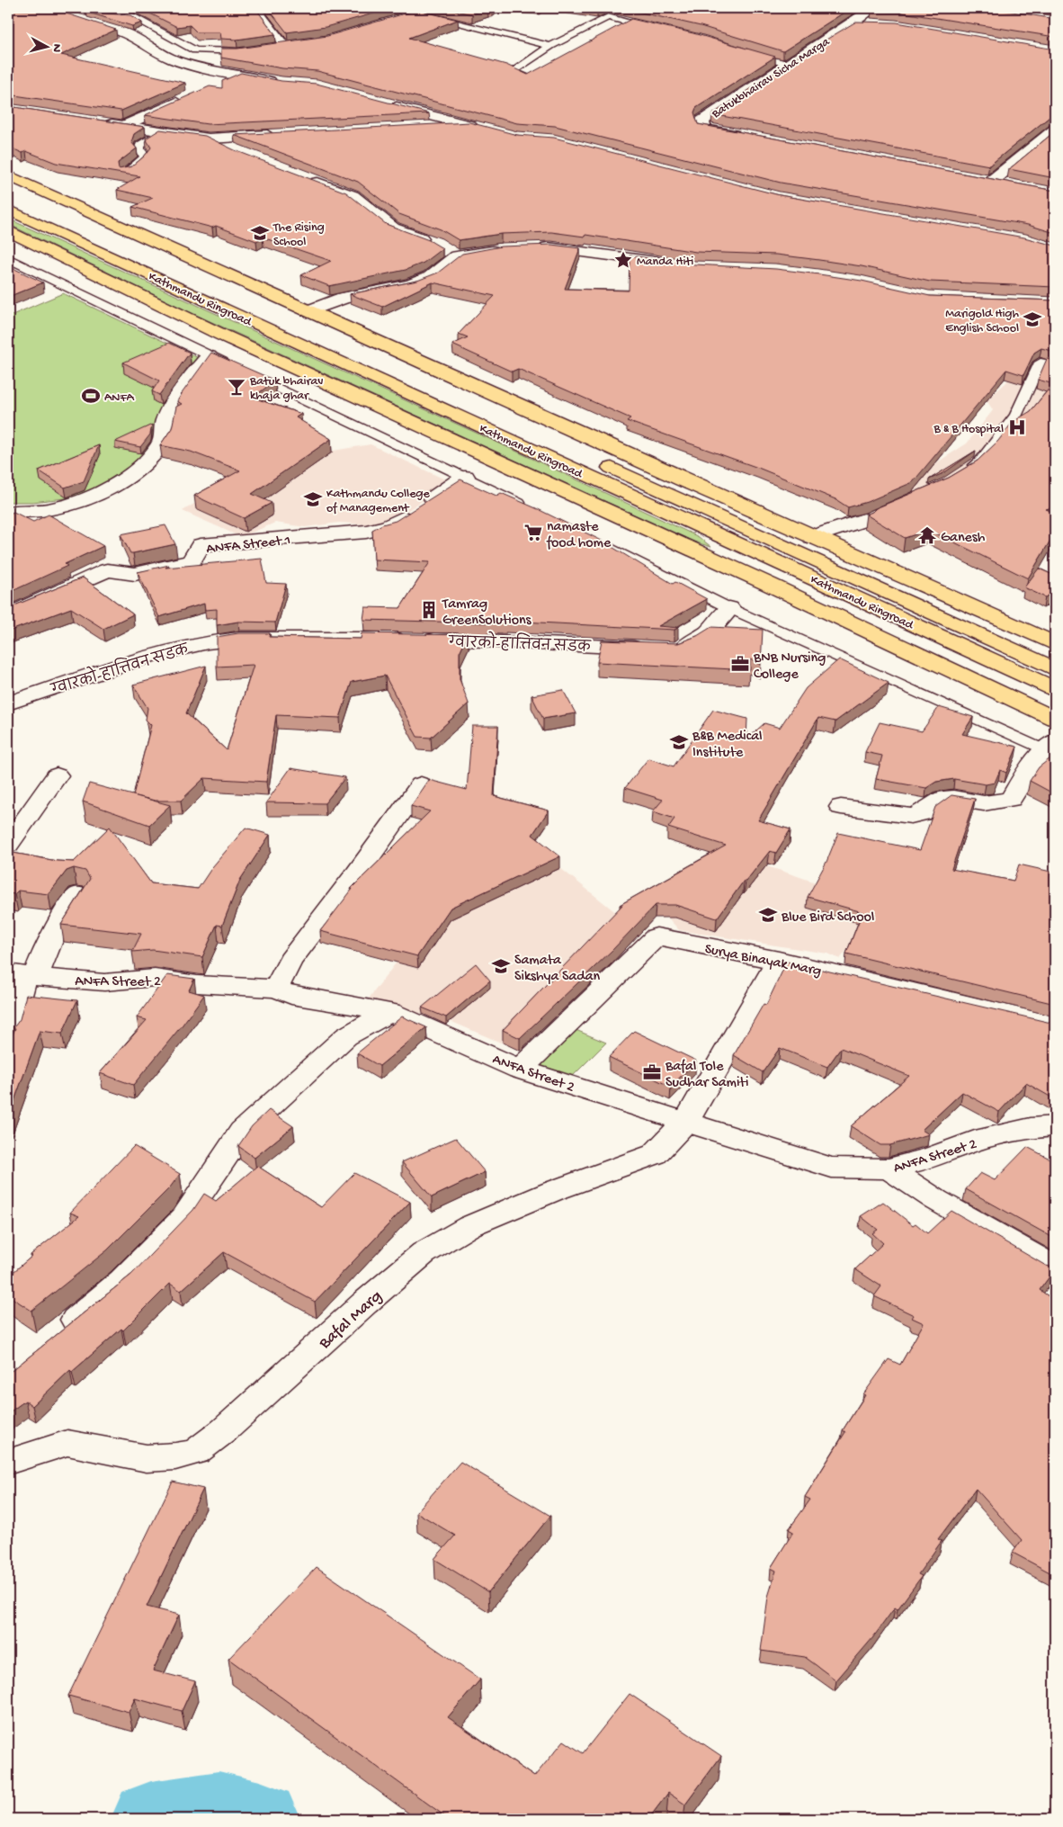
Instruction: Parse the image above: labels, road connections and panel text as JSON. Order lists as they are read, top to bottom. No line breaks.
{"streets":{"main road":["Kathmandu Ringroad"],"street":["Batukbhairav Sicha Marga","ANFA Street 1","ग्वारको-हात्तिवन सडक","Surya Binayak Marg","ANFA Street 2","Bafal Marg"]},"crossings":[["Surya Binayak Marg","ANFA Street 2"],["Surya Binayak Marg","Bafal Marg"],["ANFA Street 2","Bafal Marg"]],"places":{"school or university":["The Rising School","Marigold High English School","Kathmandu College of Management","B&B Medical Institute","Blue Bird School","Samata Sikshya Sadan"],"place":["Manda Hiti"],"bar":["Batuk bhairav khaja ghar"],"sports":["ANFA"],"hospital":["B & B Hospital"],"supermarket":["namaste food home"],"temple":["Ganesh"],"building":["Tamrag GreenSolutions"],"office":["BNB Nursing College","Bafal Tole Sudhar Samiti"]},"north":"right"}
